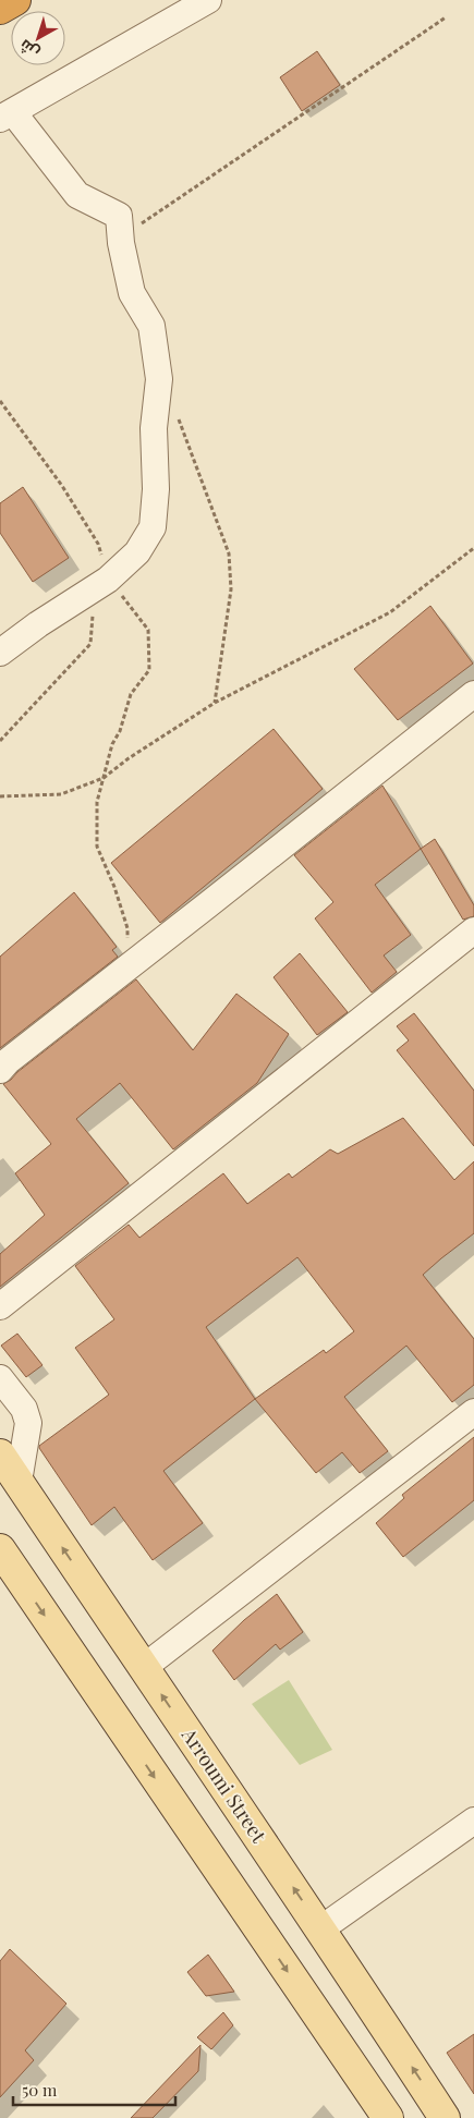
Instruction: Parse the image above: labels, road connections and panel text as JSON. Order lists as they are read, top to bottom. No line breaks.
{"streets":{"main road":["Arroumi Street"]},"scale_bar":"50 m","north":"bottom left"}
